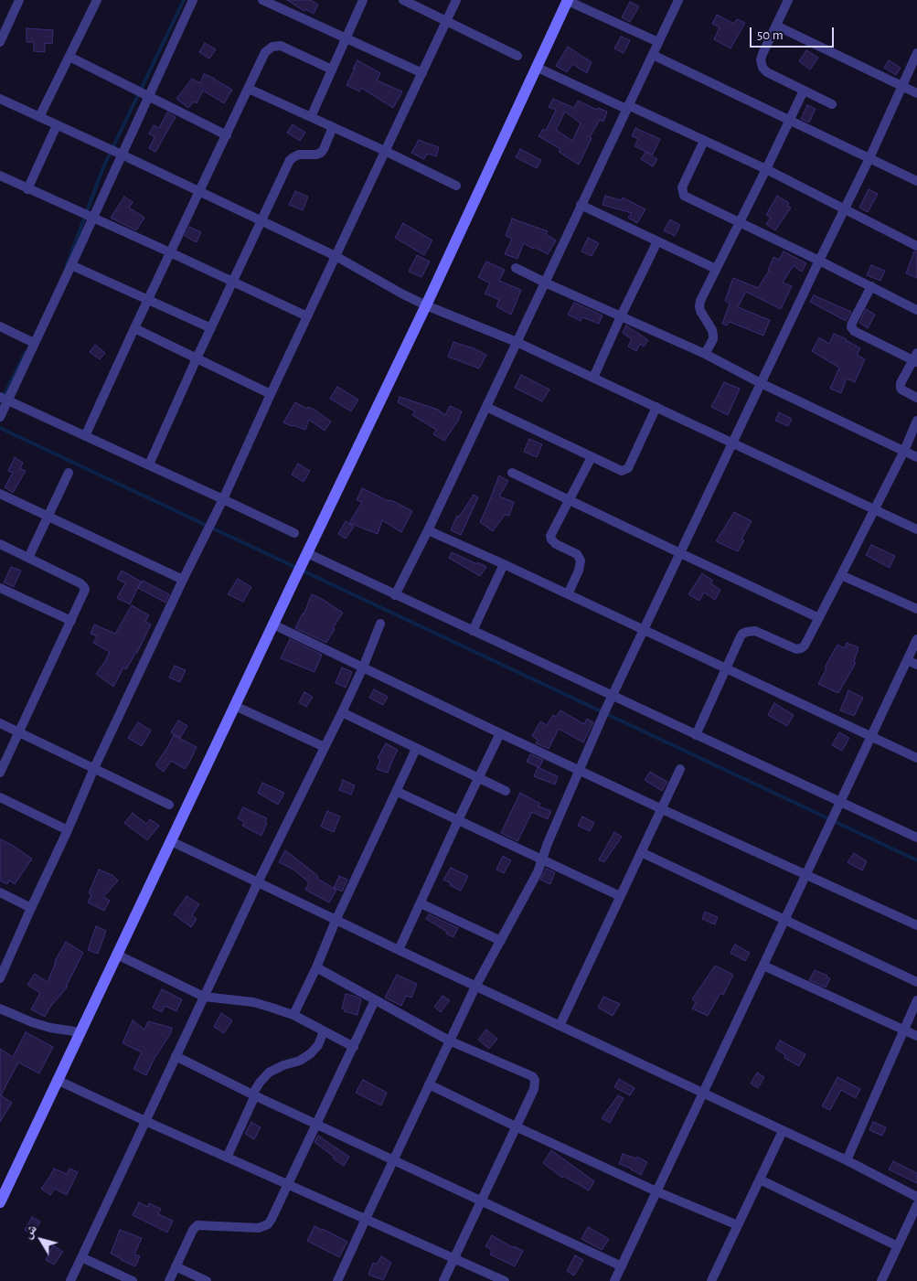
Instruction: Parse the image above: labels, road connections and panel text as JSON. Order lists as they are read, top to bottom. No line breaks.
{"scale_bar":"50 m","north":"top left"}
